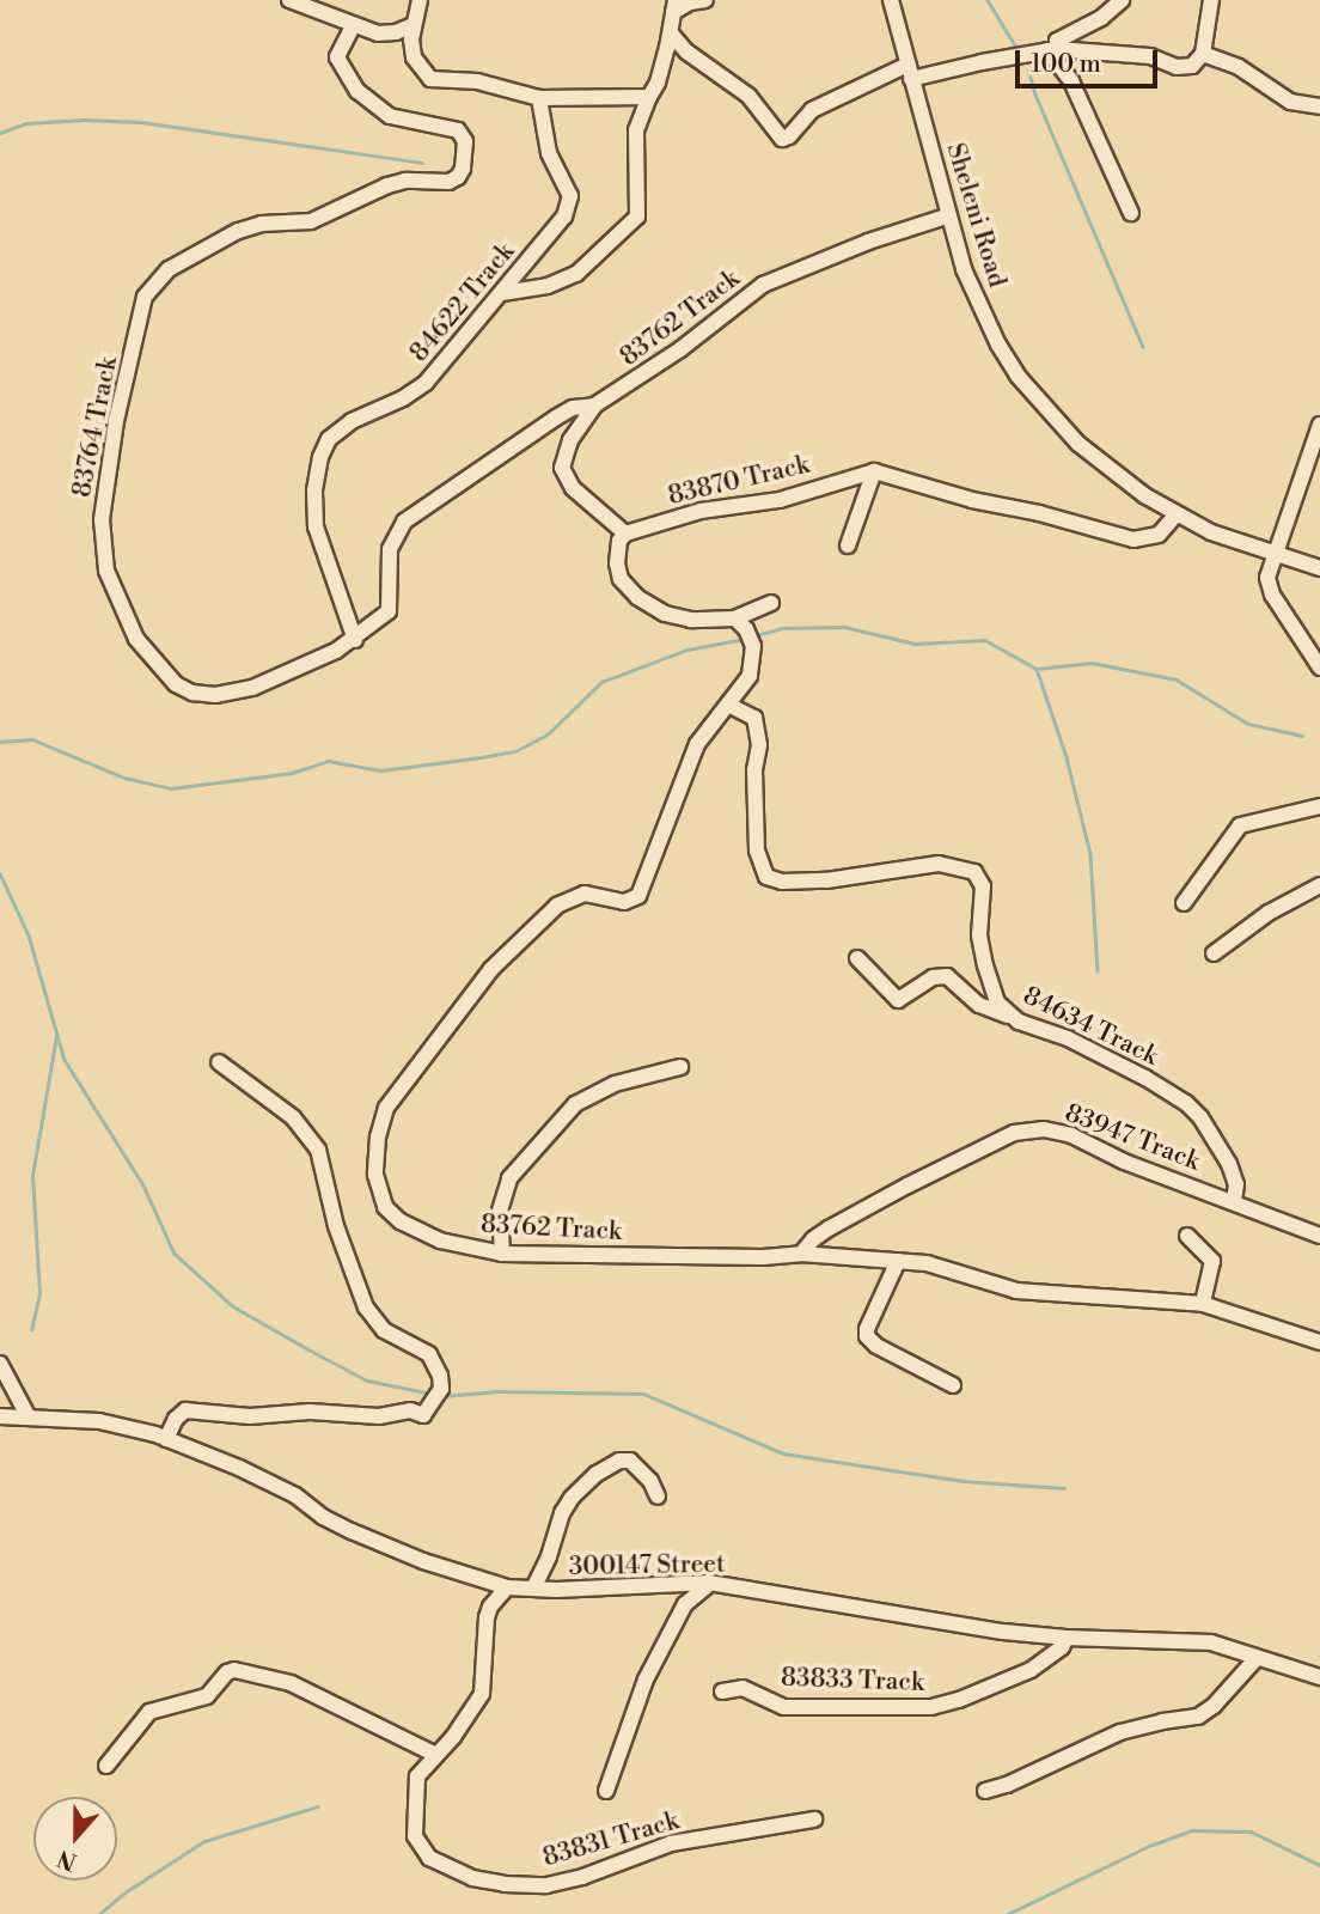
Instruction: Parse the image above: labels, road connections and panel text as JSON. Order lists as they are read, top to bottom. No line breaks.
{"streets":{"street":["Sheleni Road","84622 Track","83762 Track","83764 Track","83870 Track","84634 Track","83947 Track","300147 Street","83833 Track","83831 Track"]},"crossings":[["Sheleni Road","83762 Track"],["84622 Track","83764 Track"],["83762 Track","83764 Track"],["83762 Track","83870 Track"],["83762 Track","84634 Track"],["83762 Track","83947 Track"],["84634 Track","83947 Track"],["300147 Street","83833 Track"],["300147 Street","83831 Track"]],"scale_bar":"100 m","north":"bottom"}
